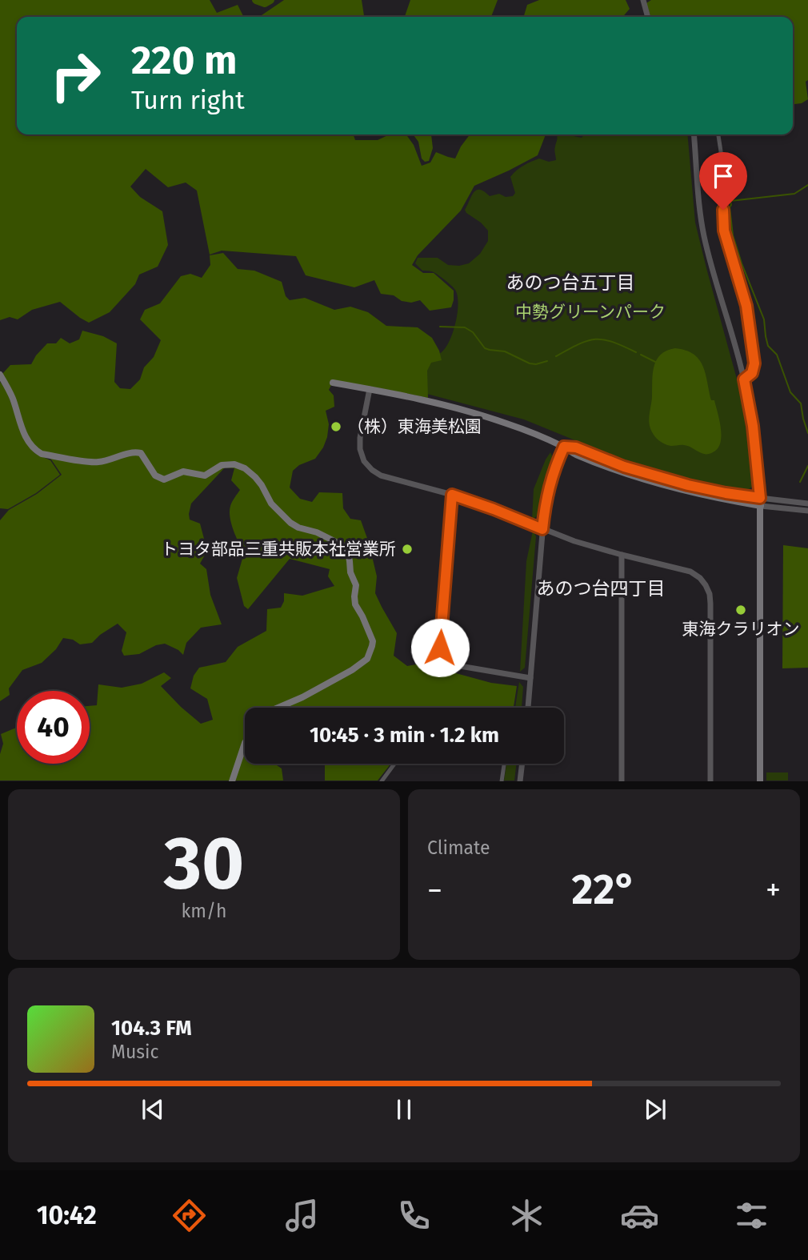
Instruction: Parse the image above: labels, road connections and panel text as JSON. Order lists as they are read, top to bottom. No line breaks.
{"districts":["あのつ台五丁目","あのつ台四丁目"],"parks":["中勢グリーンパーク"],"places":["（株）東海美松園","トヨタ部品三重共販本社営業所","東海クラリオン"],"page":{"turn":["220 m","Turn right"],"limit":"40","trip":"10:45 · 3 min · 1.2 km","tile":[["30","km/h"],"Climate"],"heat":["−","22°","+"],"song":["104.3 FM","Music"],"tabs":"10:42"}}
